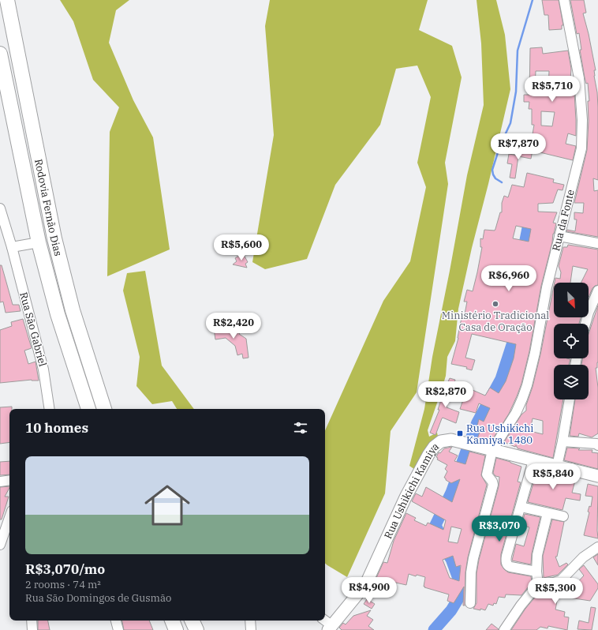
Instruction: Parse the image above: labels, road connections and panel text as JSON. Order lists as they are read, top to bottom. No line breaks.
{"streets":{"highway":["Rodovia Fernão Dias"],"main road":["Rua Ushikichi Kamiya"],"street":["Rua da Fonte","Rua São Gabriel"]},"crossings":[["Rua da Fonte","Rua Ushikichi Kamiya"]],"places":{"other":["Ministério Tradicional Casa de Oração"],"transit":["Rua Ushikichi Kamiya, 1480"]},"north":"bottom right","page":{"price":["R$5,710","R$7,870","R$5,600","R$6,960","R$2,420","R$2,870","R$5,840","R$3,070","R$4,900","R$5,300"],"heading":"10 homes","list":[{"name":"R$3,070/mo","note":"2 rooms · 74 m² · Rua São Domingos de Gusmão"}]}}
